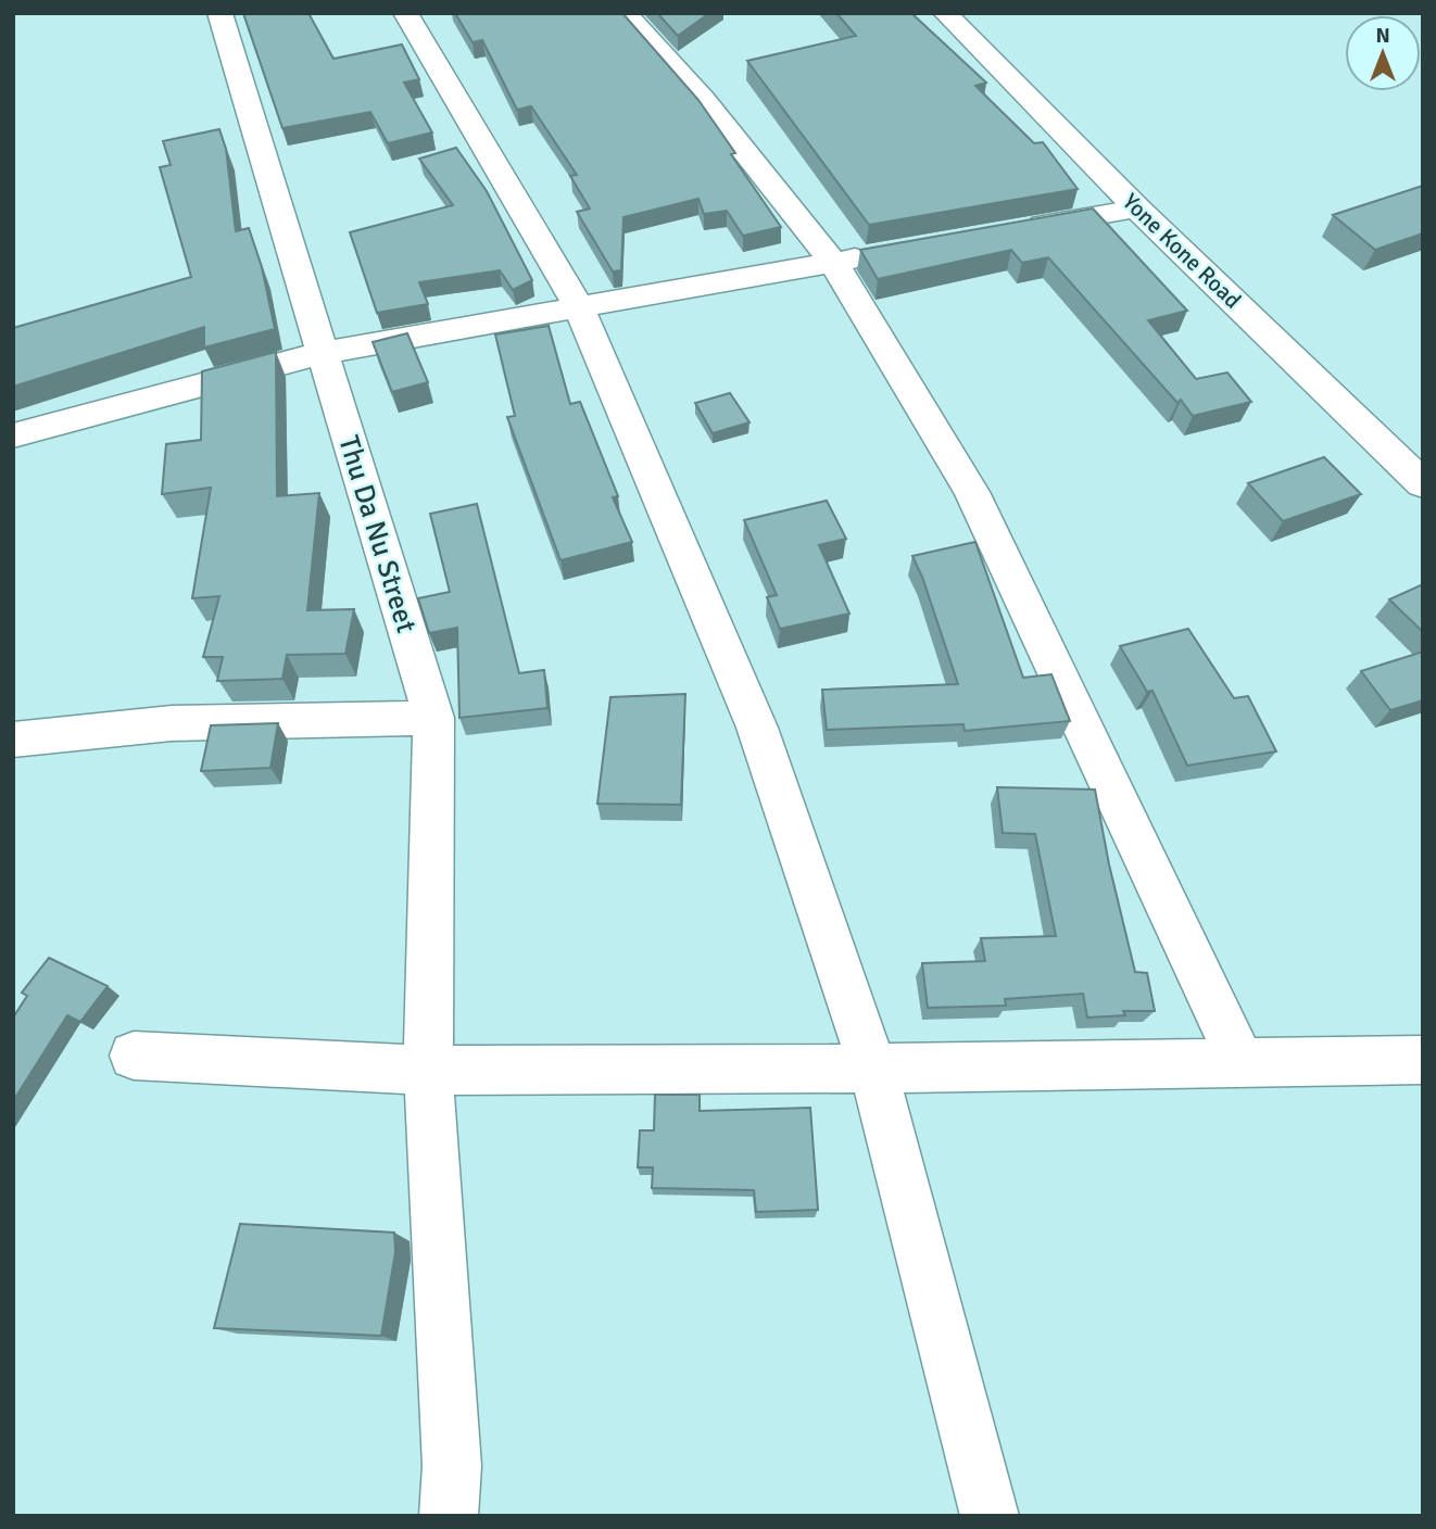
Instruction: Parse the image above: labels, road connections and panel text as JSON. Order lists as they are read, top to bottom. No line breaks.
{"streets":{"street":["Yone Kone Road","Thu Da Nu Street"]},"north":"top"}
